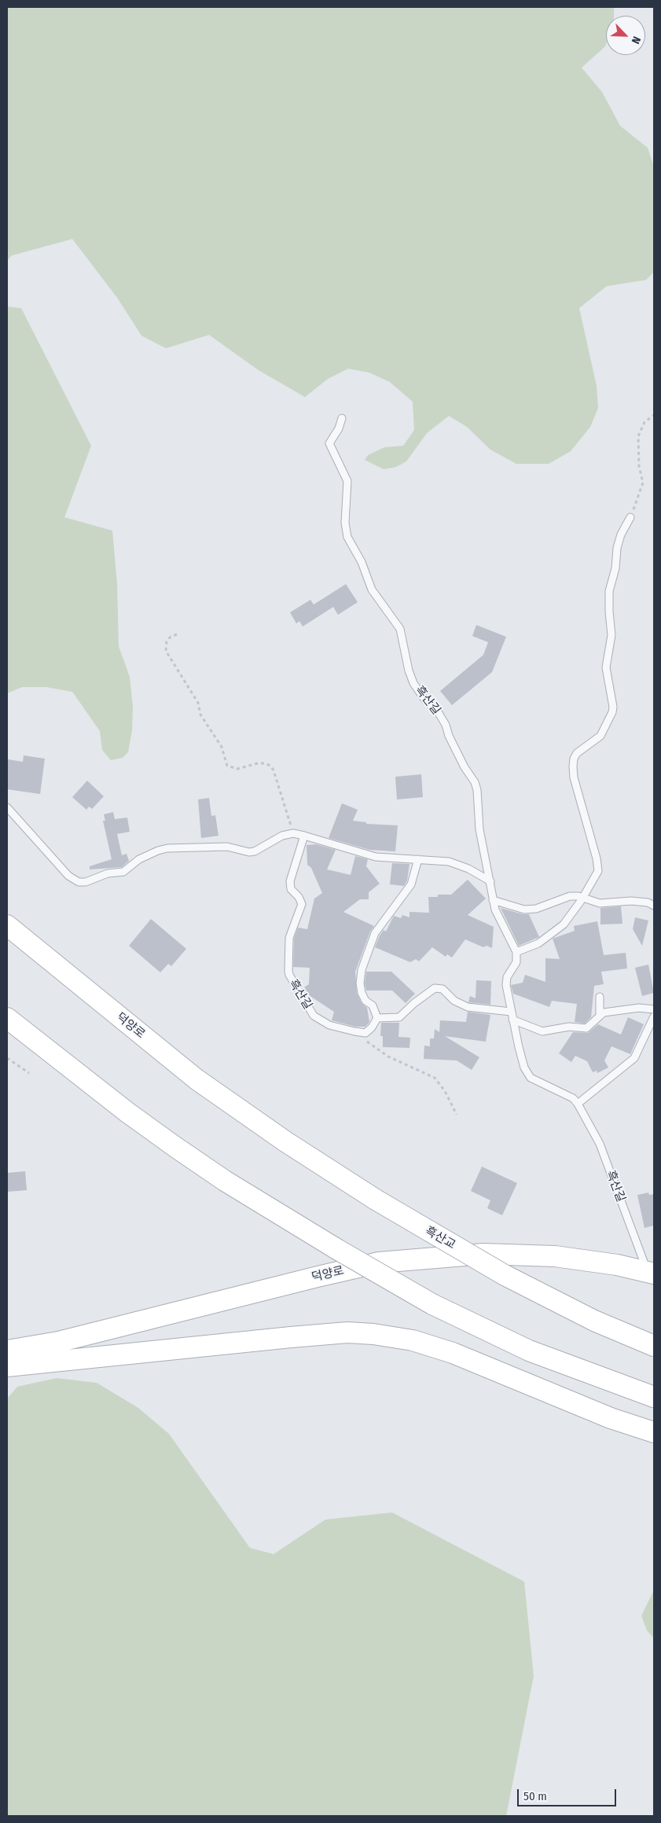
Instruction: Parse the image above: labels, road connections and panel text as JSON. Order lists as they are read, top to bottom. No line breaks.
{"streets":{"main road":["덕양로","흑산교"],"lane":["흑산길"]},"crossings":[["흑산길","덕양로"],["덕양로","흑산교"]],"scale_bar":"50 m","north":"bottom right"}
